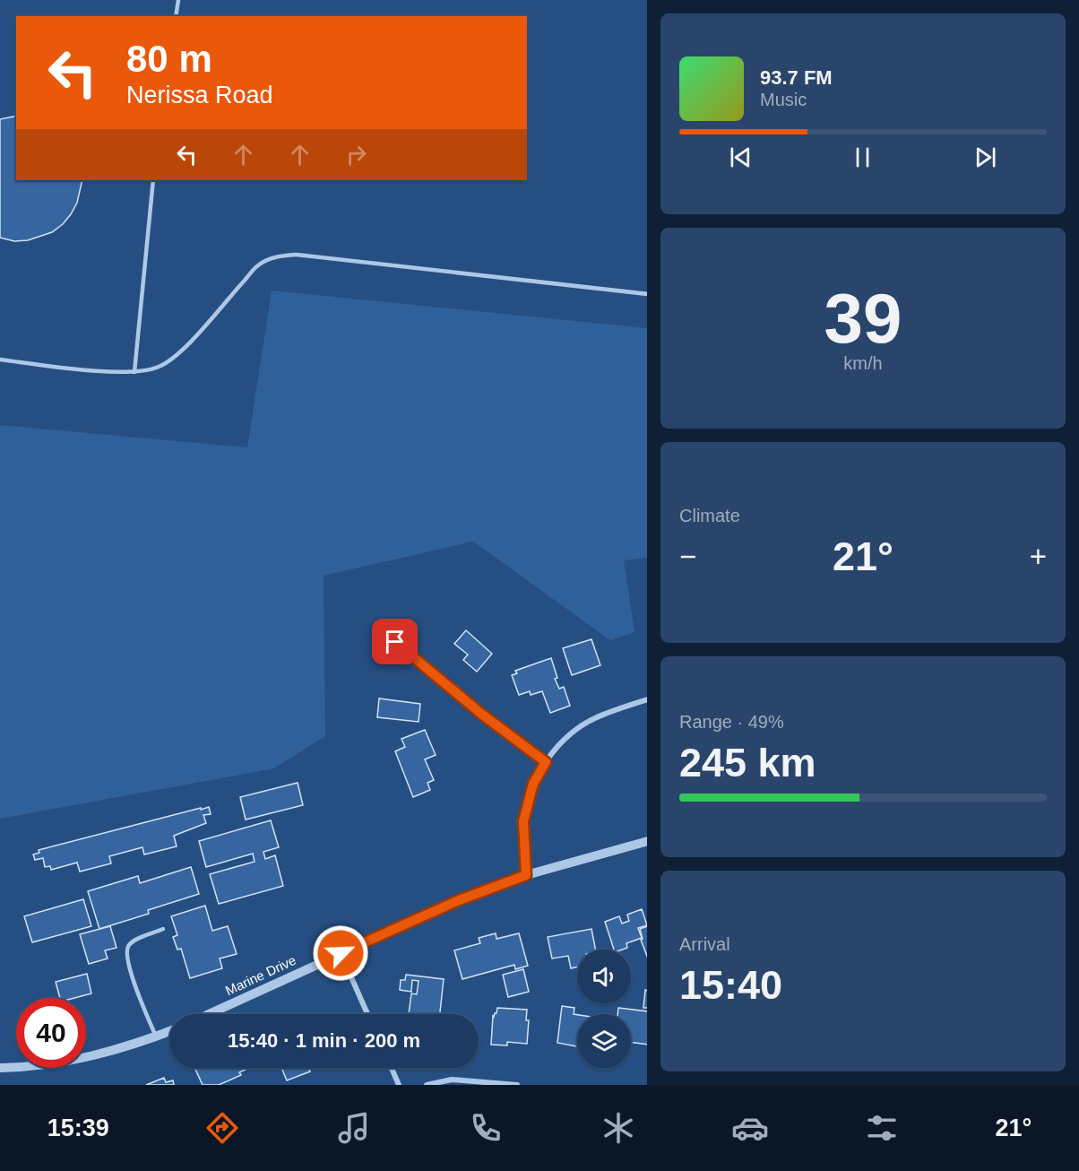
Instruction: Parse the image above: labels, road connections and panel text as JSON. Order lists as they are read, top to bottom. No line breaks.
{"streets":{"street":["Marine Drive"]},"page":{"turn":["80 m","Nerissa Road"],"song":["93.7 FM","Music"],"tile":[["39","km/h"],"Climate",["Range · 49%","245 km"],["Arrival","15:40"]],"heat":["−","21°","+"],"limit":"40","trip":"15:40 · 1 min · 200 m","tabs":["15:39","21°"]}}
